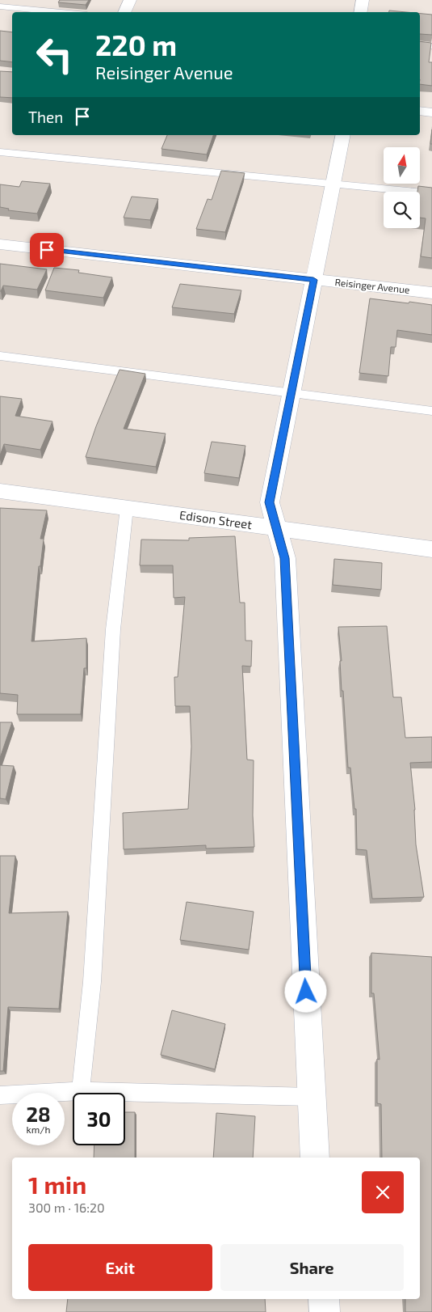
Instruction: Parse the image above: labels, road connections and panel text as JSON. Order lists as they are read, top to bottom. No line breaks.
{"streets":{"street":["Reisinger Avenue","Edison Street"]},"north":"top","page":{"turn":["220 m","Reisinger Avenue"],"then":"Then","speed":"28 km/h","limit":"30","heading":["1 min","300 m · 16:20"],"buttons":["Exit","Share"]}}
